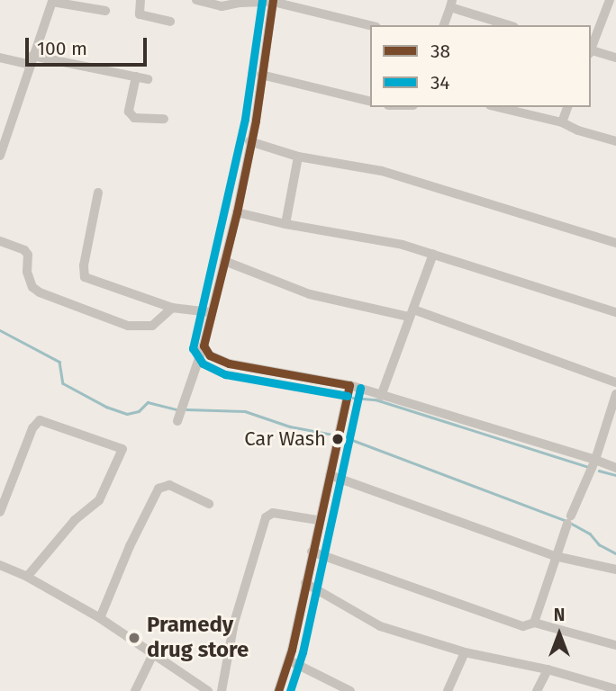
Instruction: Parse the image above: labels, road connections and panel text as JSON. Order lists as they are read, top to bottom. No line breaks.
{"places":["Car Wash","Pramedy drug store"],"lines":["transit line 38","transit line 34"],"legend":["38","34"],"scale_bar":"100 m","north":"top"}
